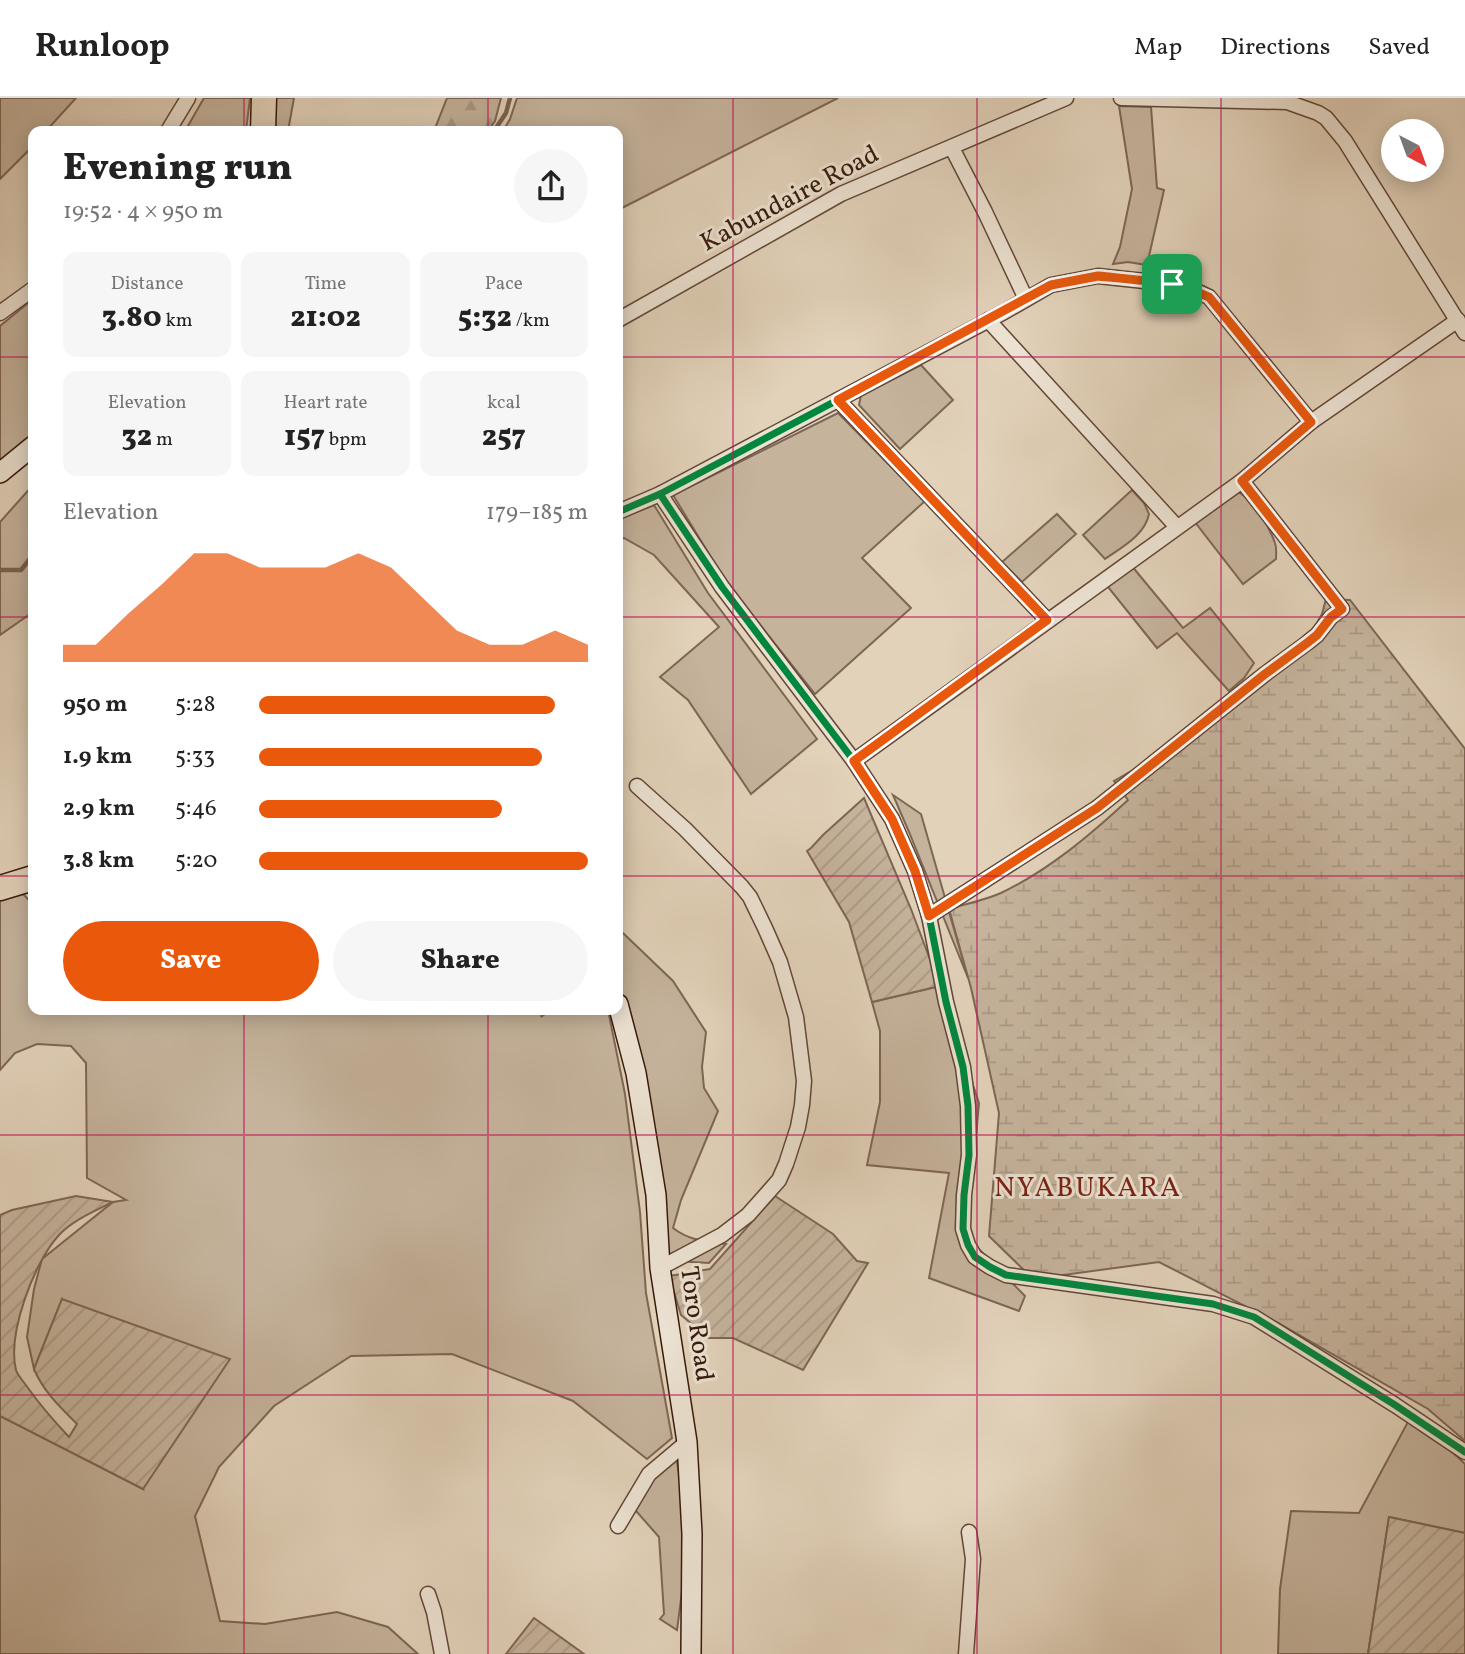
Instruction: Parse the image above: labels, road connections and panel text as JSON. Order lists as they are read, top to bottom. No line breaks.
{"streets":{"main road":["Toro Road"],"street":["Kabundaire Road"]},"districts":["NYABUKARA"],"north":"bottom right","page":{"header":"Runloop","nav":["Map","Directions","Saved"],"heading":["Evening run","19:52 · 4 × 950 m"],"stats":[["Distance","3.80 km"],["Time","21:02"],["Pace","5:32 /km"],["Elevation","32 m"],["Heart rate","157 bpm"],["kcal","257"]],"chart":["Elevation","179–185 m"],"list":[{"name":"950 m","note":"5:28"},{"name":"1.9 km","note":"5:33"},{"name":"2.9 km","note":"5:46"},{"name":"3.8 km","note":"5:20"}],"buttons":["Save","Share"]}}
